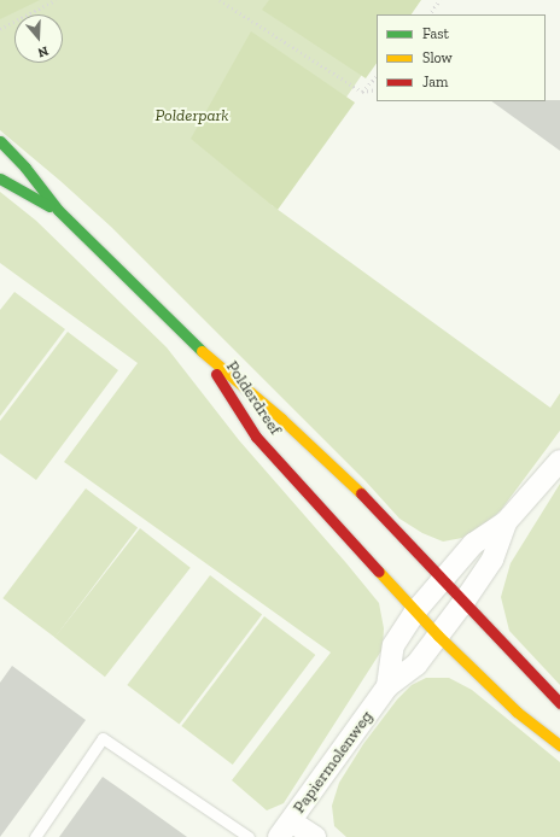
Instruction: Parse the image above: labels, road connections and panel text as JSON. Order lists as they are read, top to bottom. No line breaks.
{"streets":{"main road":["Polderdreef"],"street":["Papiermolenweg"]},"crossings":[["Polderdreef","Papiermolenweg"]],"parks":["Polderpark"],"legend":["Fast","Slow","Jam"],"north":"bottom"}
